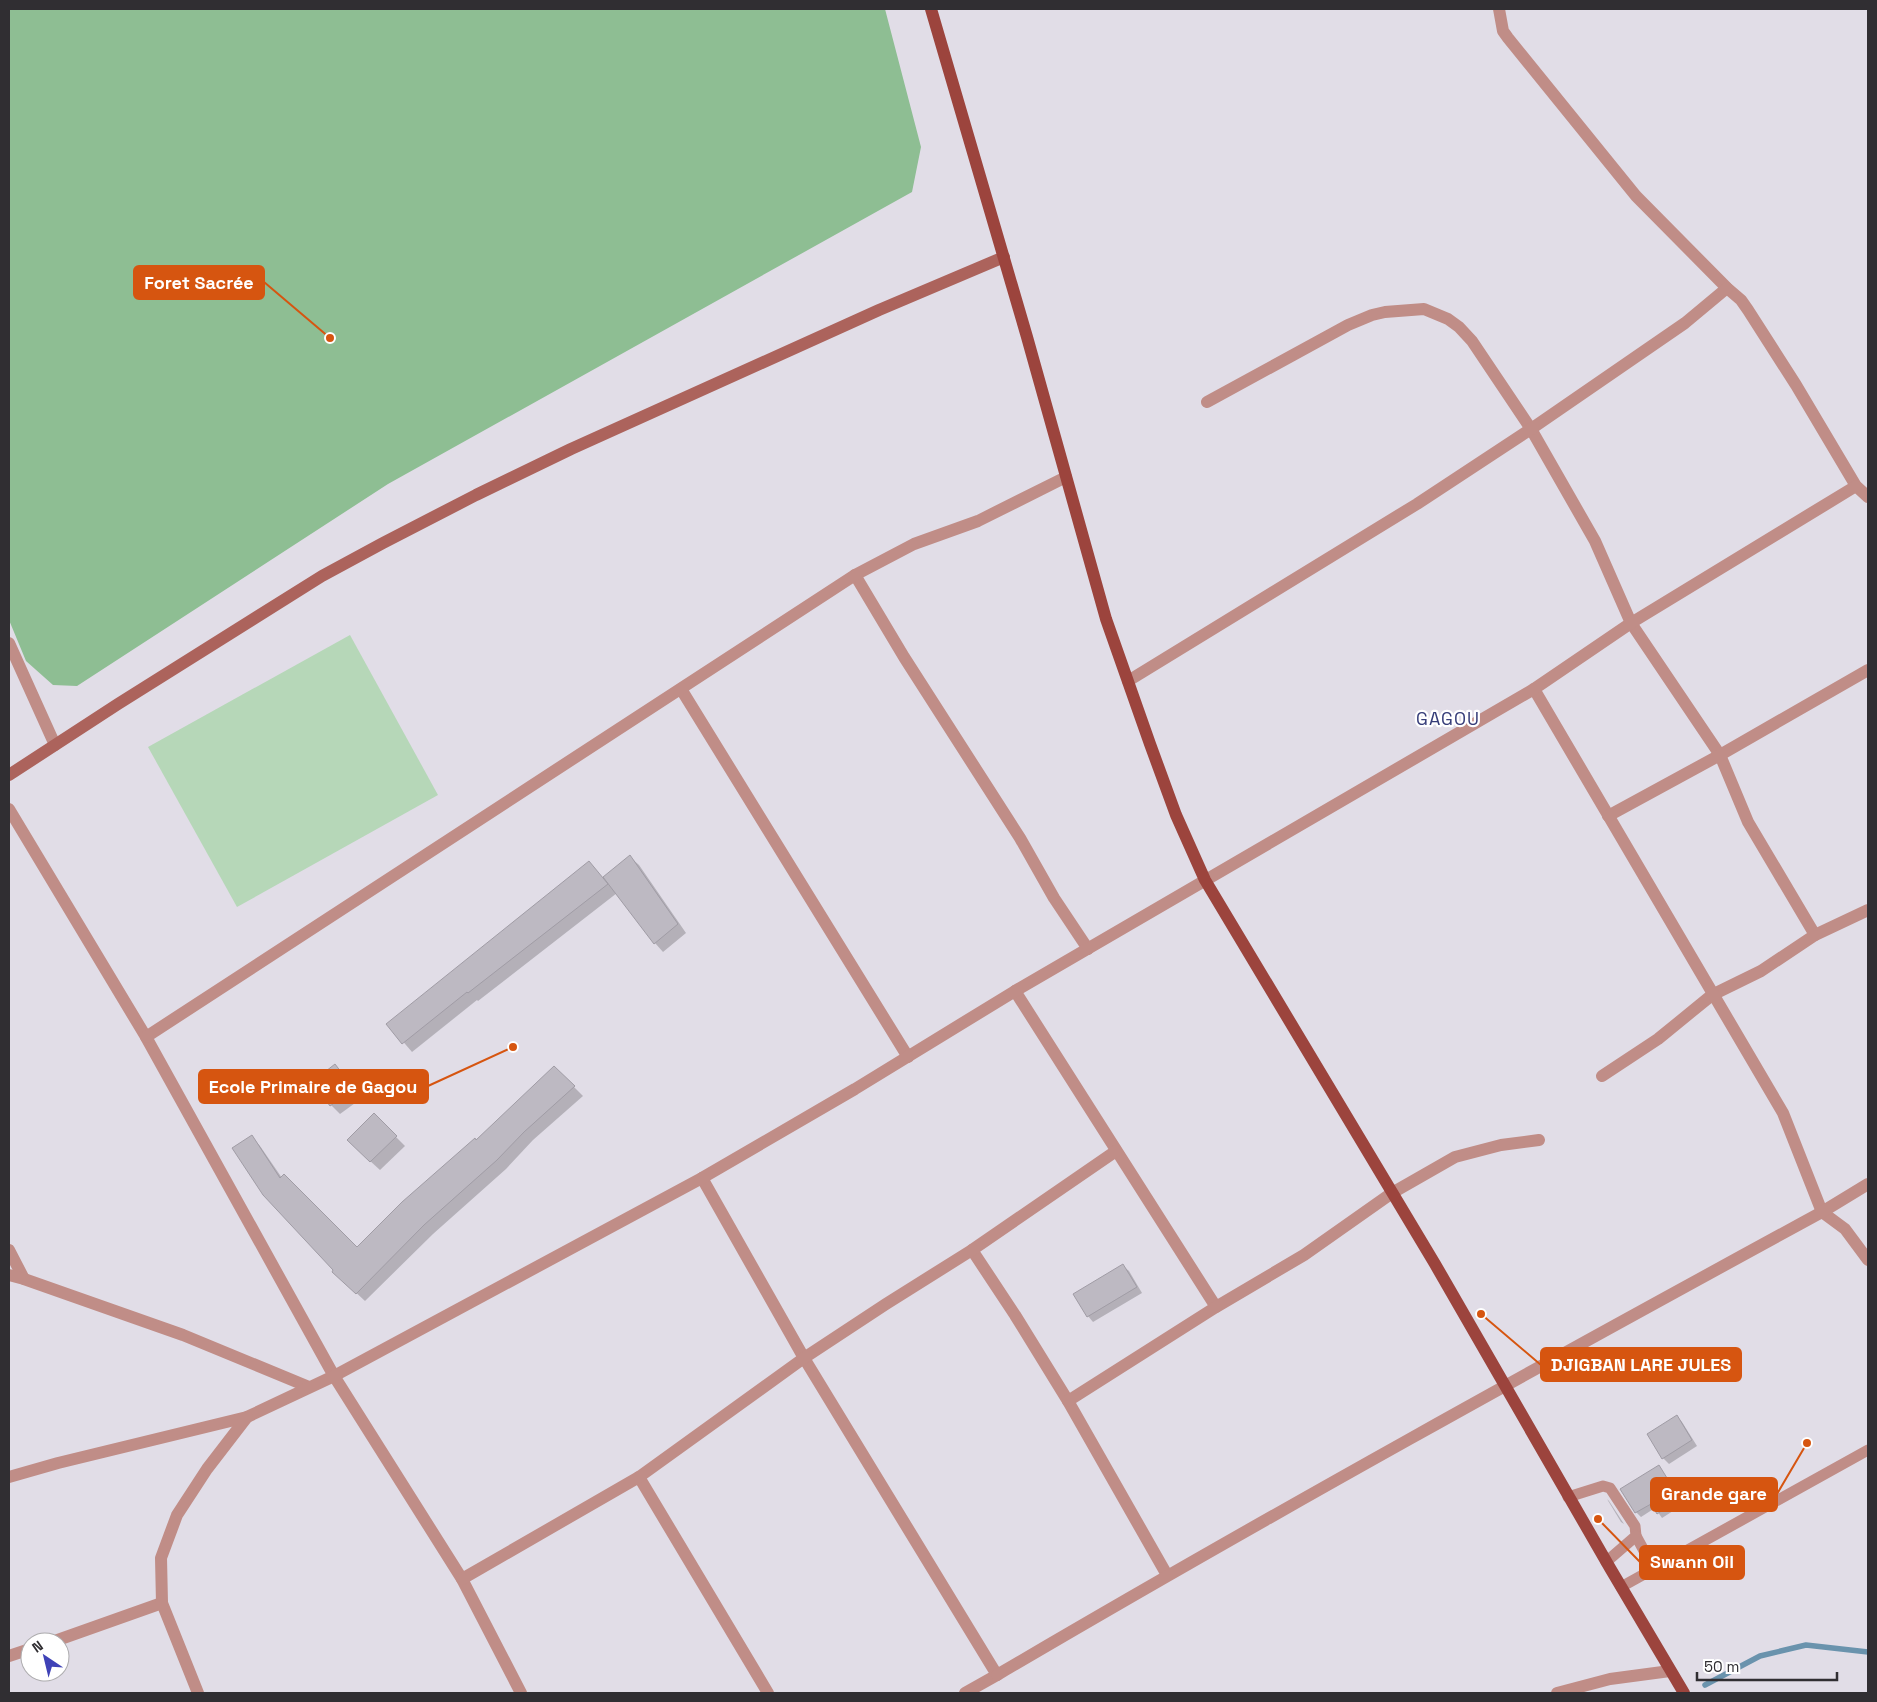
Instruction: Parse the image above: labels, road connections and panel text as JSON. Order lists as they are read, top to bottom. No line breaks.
{"districts":["GAGOU"],"places":["Foret Sacrée","Ecole Primaire de Gagou","DJIGBAN LARE JULES","Grande gare","Swann Oil"],"scale_bar":"50 m","north":"top left"}
